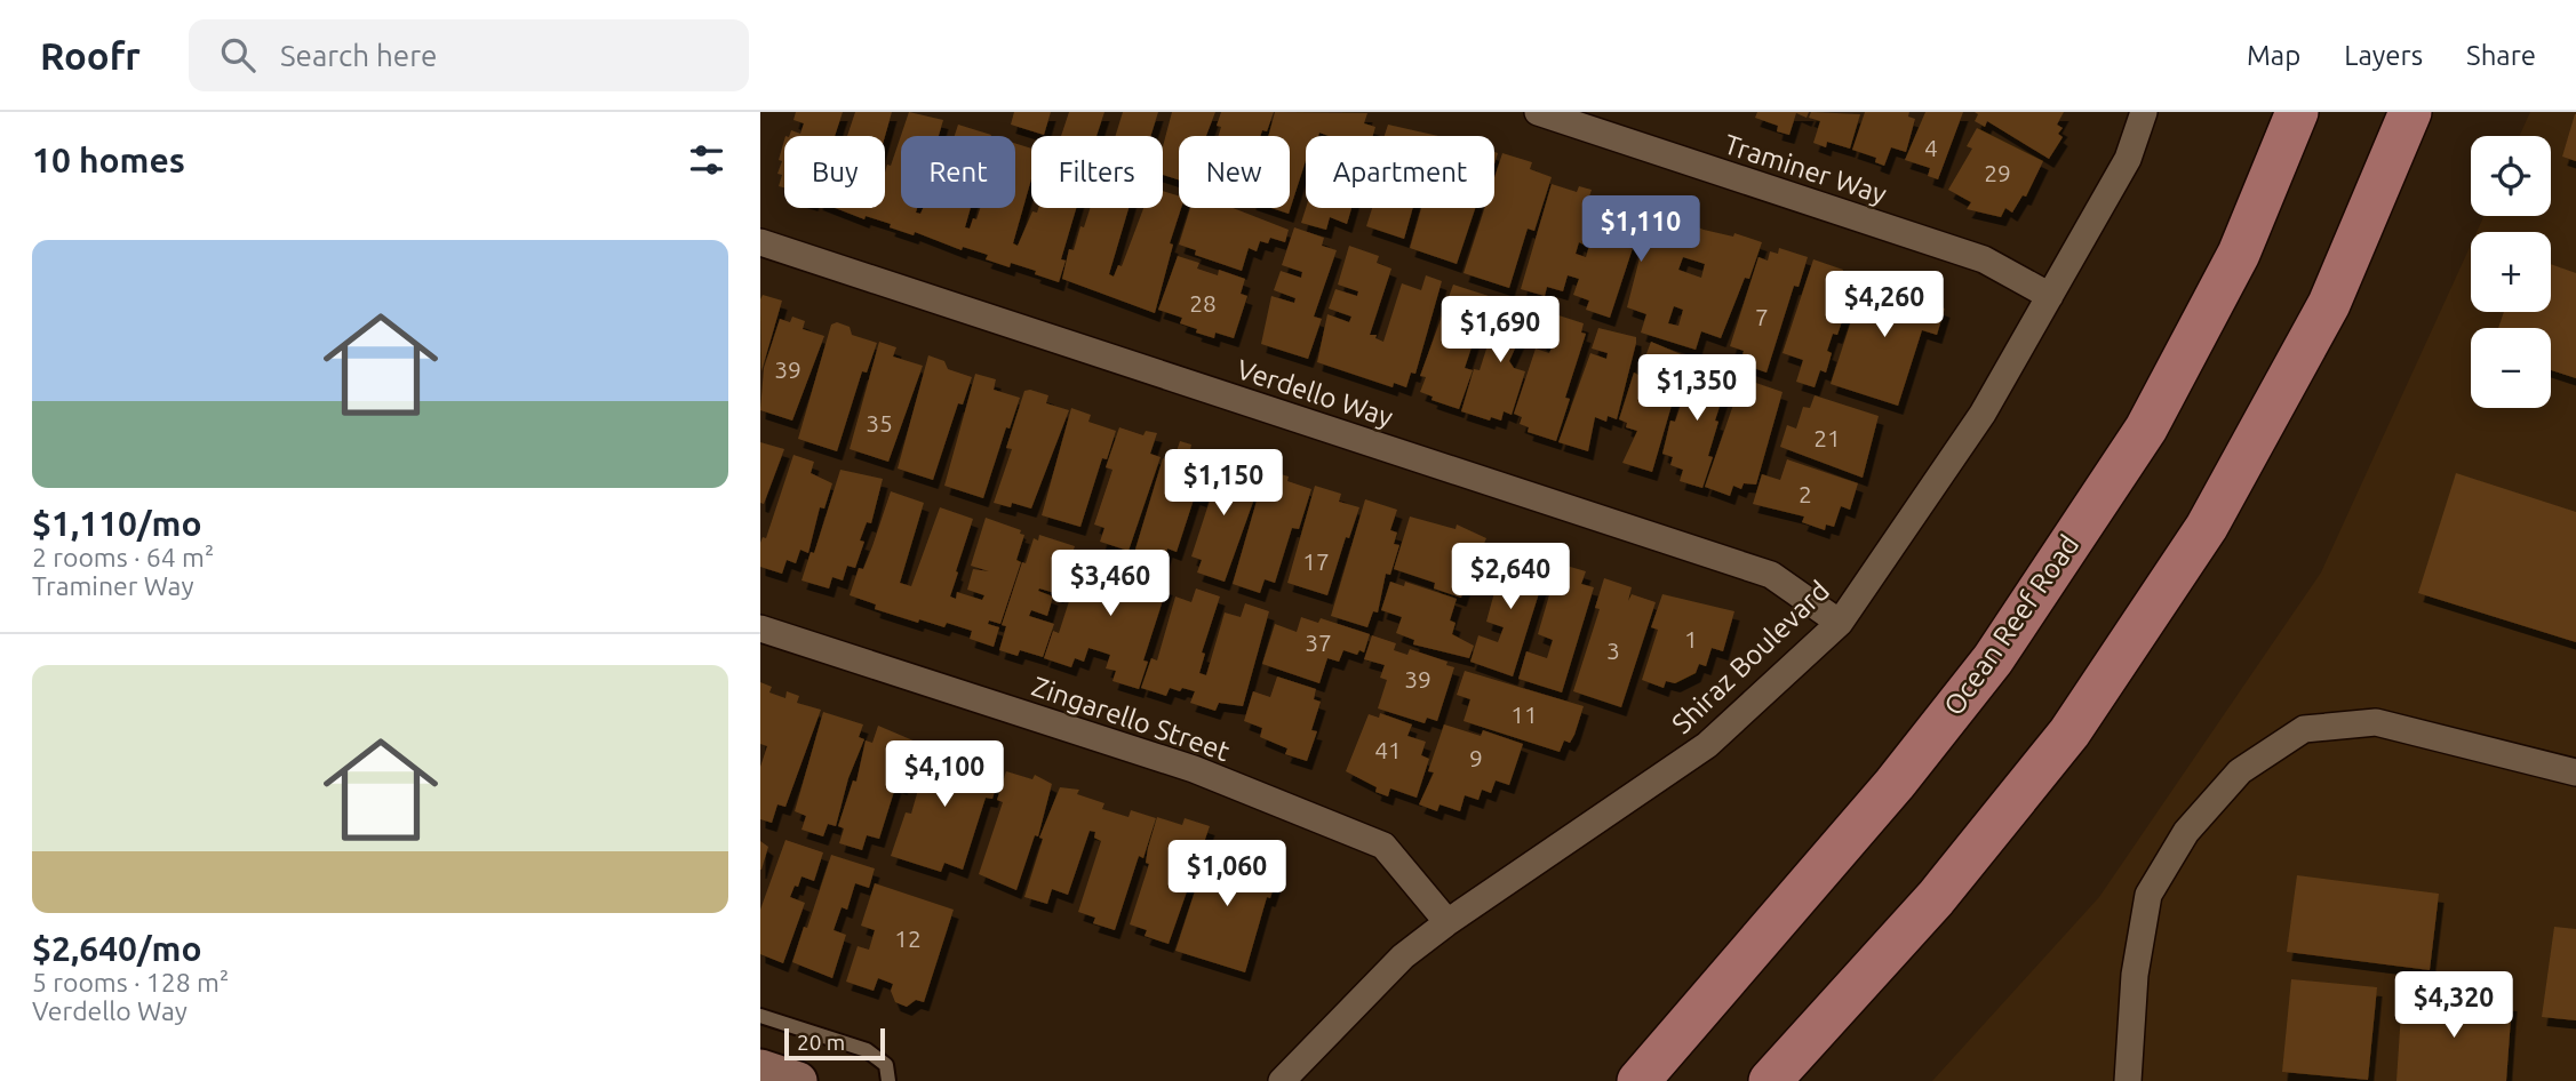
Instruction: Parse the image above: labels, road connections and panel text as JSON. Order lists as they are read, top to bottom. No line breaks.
{"streets":{"main road":["Ocean Reef Road"],"street":["Traminer Way","Verdello Way","Shiraz Boulevard","Zingarello Street"]},"crossings":[["Traminer Way","Shiraz Boulevard"],["Verdello Way","Shiraz Boulevard"],["Shiraz Boulevard","Zingarello Street"]],"house_numbers":["4","29","28","7","39","35","21","2","17","1","37","3","39","11","41","9","12"],"scale_bar":"20 m","page":{"header":"Roofr","search":"Search here","nav":["Map","Layers","Share"],"heading":"10 homes","map_buttons":["+","−"],"chip":["Buy","Rent","Filters","New","Apartment"],"price":["$1,110","$4,260","$1,690","$1,350","$1,150","$2,640","$3,460","$4,100","$1,060","$4,320"],"list":[{"name":"$1,110/mo","note":"2 rooms · 64 m² · Traminer Way"},{"name":"$2,640/mo","note":"5 rooms · 128 m² · Verdello Way"}],"scale":"20 m"}}
